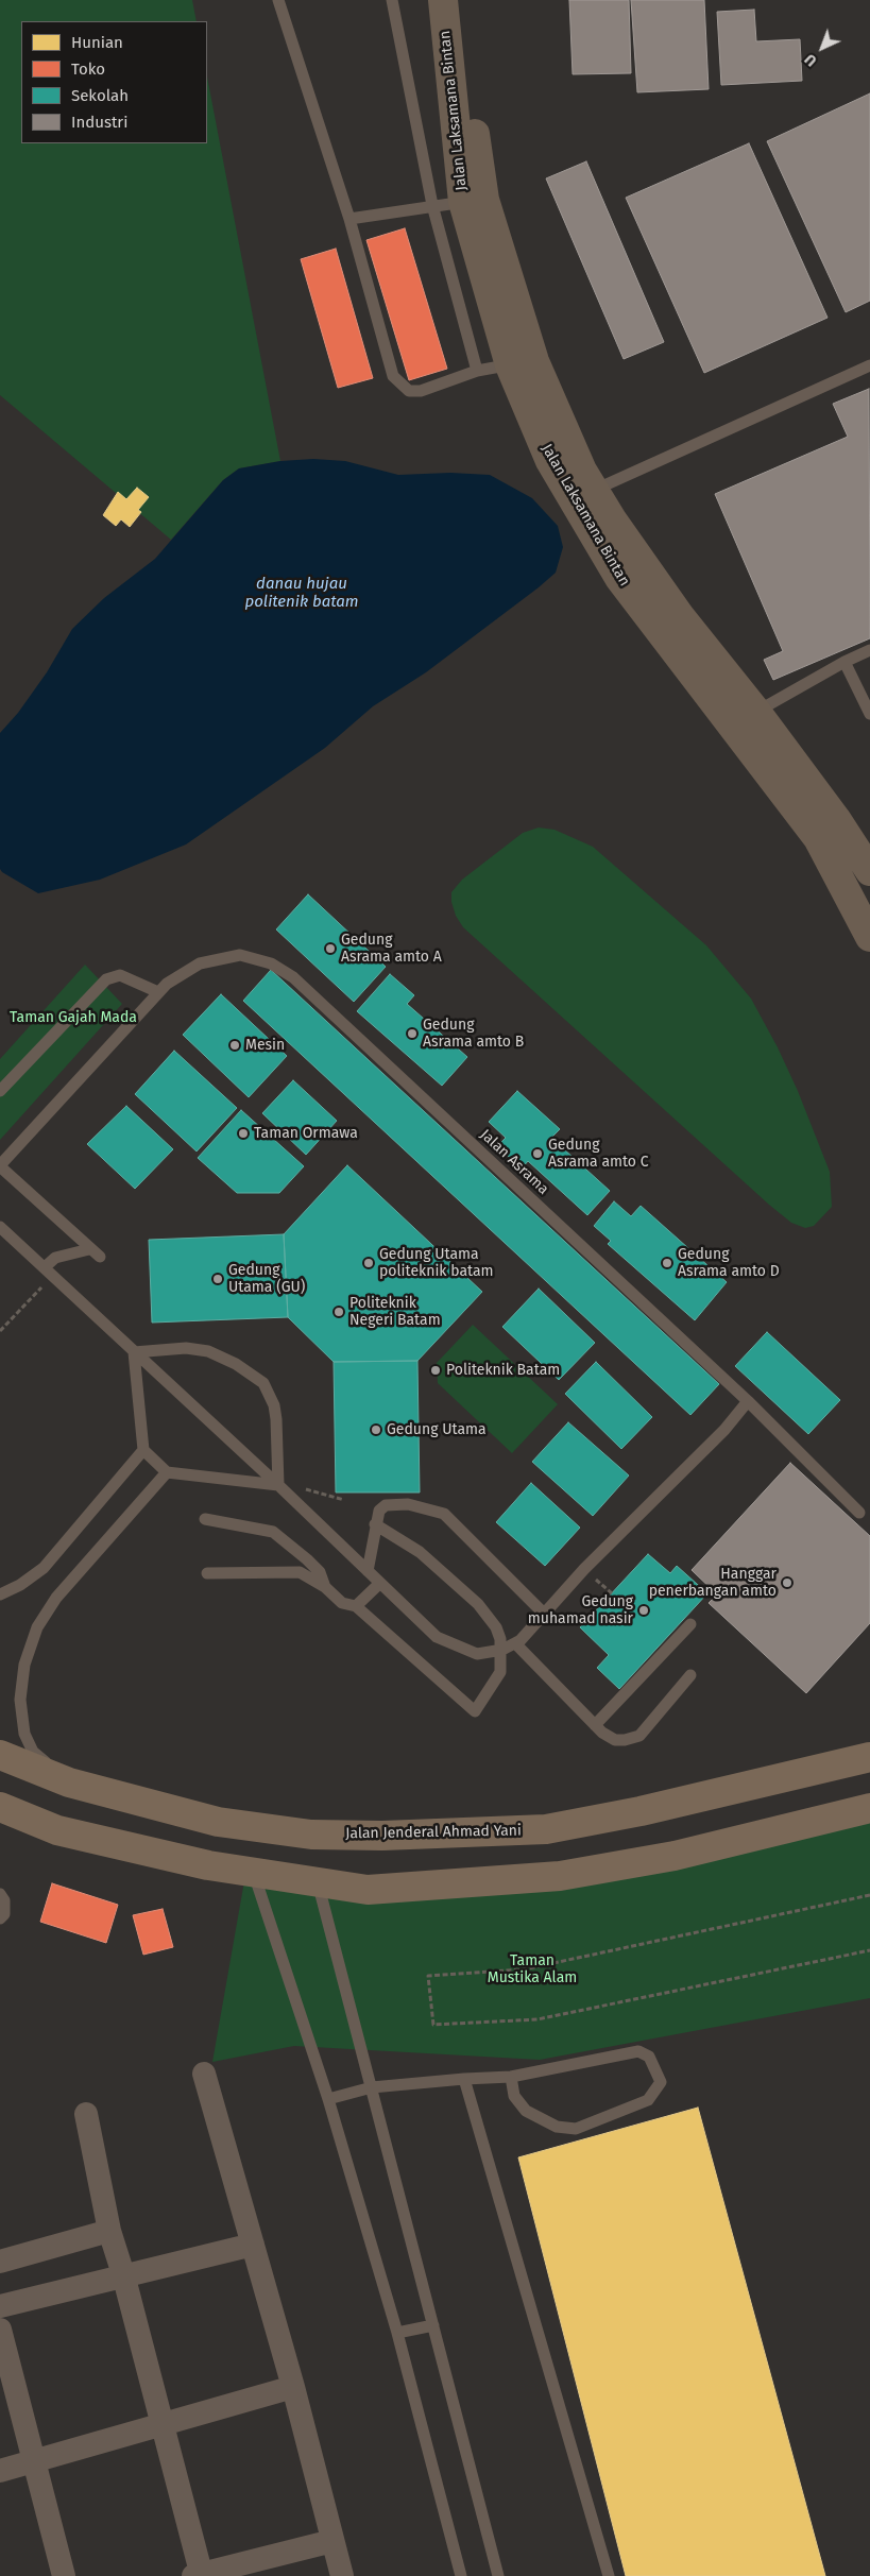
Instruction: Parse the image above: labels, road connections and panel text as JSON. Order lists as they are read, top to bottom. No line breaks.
{"streets":{"highway":["Jalan Jenderal Ahmad Yani"],"main road":["Jalan Laksamana Bintan"],"lane":["Jalan Asrama"]},"water":["danau hujau politenik batam"],"parks":["Taman Gajah Mada","Taman Mustika Alam"],"places":["Gedung Asrama amto A","Gedung Asrama amto B","Mesin","Taman Ormawa","Gedung Asrama amto C","Gedung Utama politeknik batam","Gedung Asrama amto D","Gedung Utama (GU)","Politeknik Negeri Batam","Politeknik Batam","Gedung Utama","Hanggar penerbangan amto","Gedung muhamad nasir"],"legend":["Hunian","Toko","Sekolah","Industri"],"north":"bottom left"}
